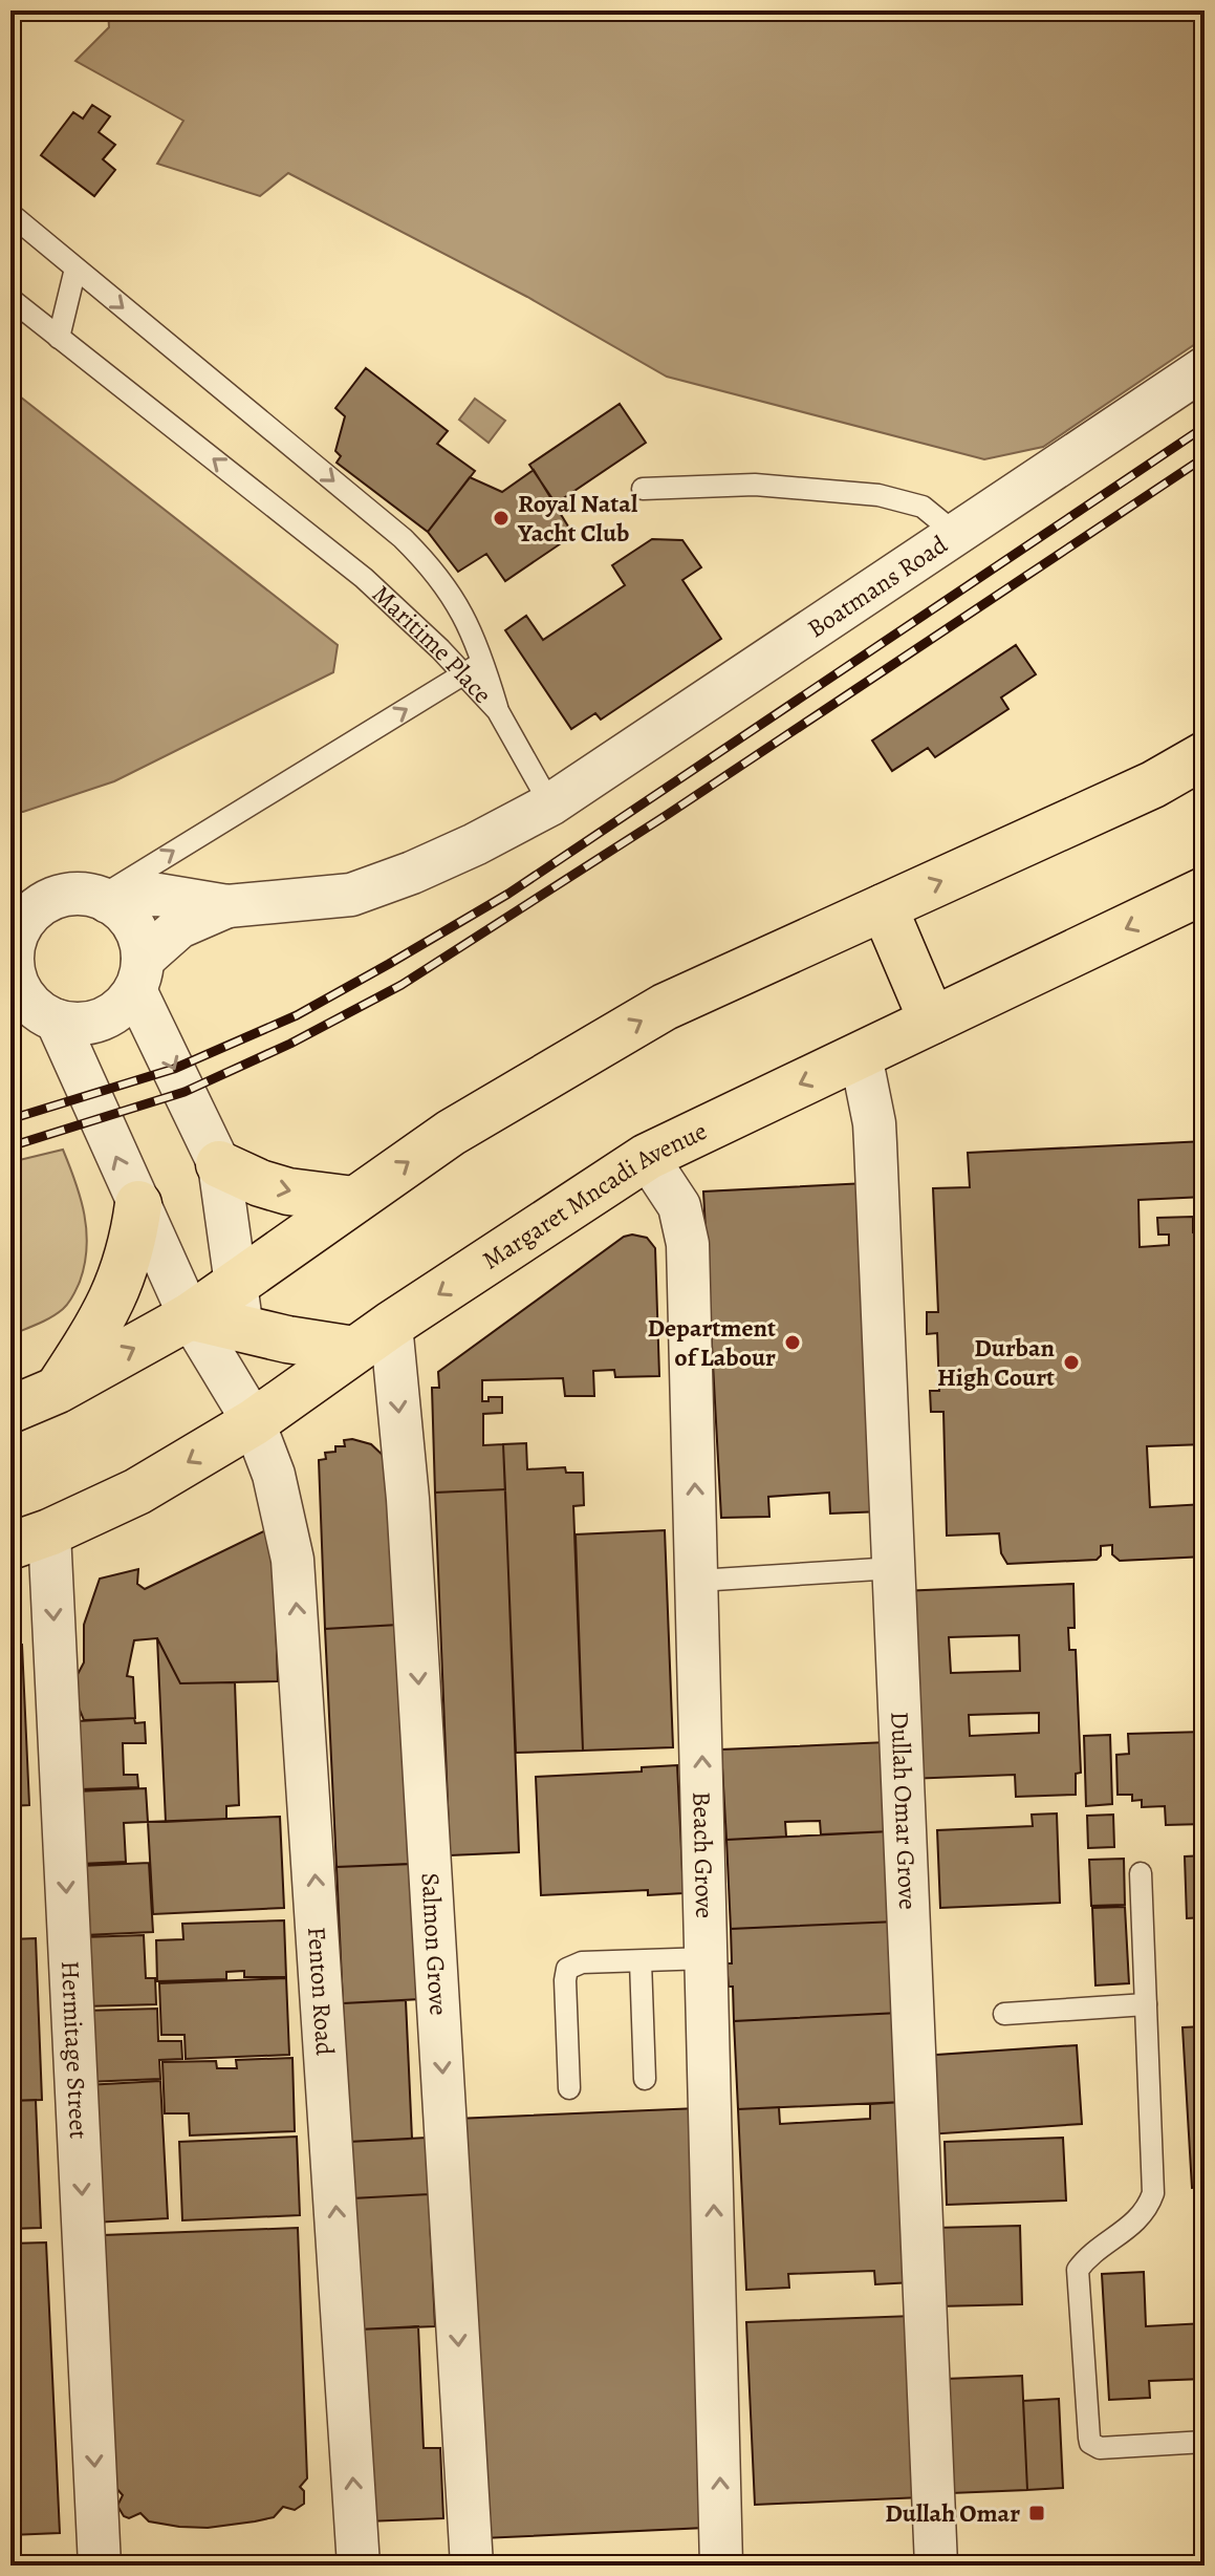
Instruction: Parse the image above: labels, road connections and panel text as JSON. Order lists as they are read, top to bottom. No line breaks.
{"streets":{"main road":["Margaret Mncadi Avenue"],"street":["Boatmans Road","Dullah Omar Grove","Beach Grove","Salmon Grove","Fenton Road","Hermitage Street"],"lane":["Maritime Place"]},"crossings":[["Boatmans Road","Maritime Place"],["Margaret Mncadi Avenue","Dullah Omar Grove"],["Margaret Mncadi Avenue","Beach Grove"],["Margaret Mncadi Avenue","Salmon Grove"],["Margaret Mncadi Avenue","Fenton Road"],["Margaret Mncadi Avenue","Hermitage Street"]],"one_way":["Beach Grove","Salmon Grove","Fenton Road","Hermitage Street"],"places":{"other":["Royal Natal Yacht Club","Department of Labour","Durban High Court"],"transit":["Dullah Omar"]}}
